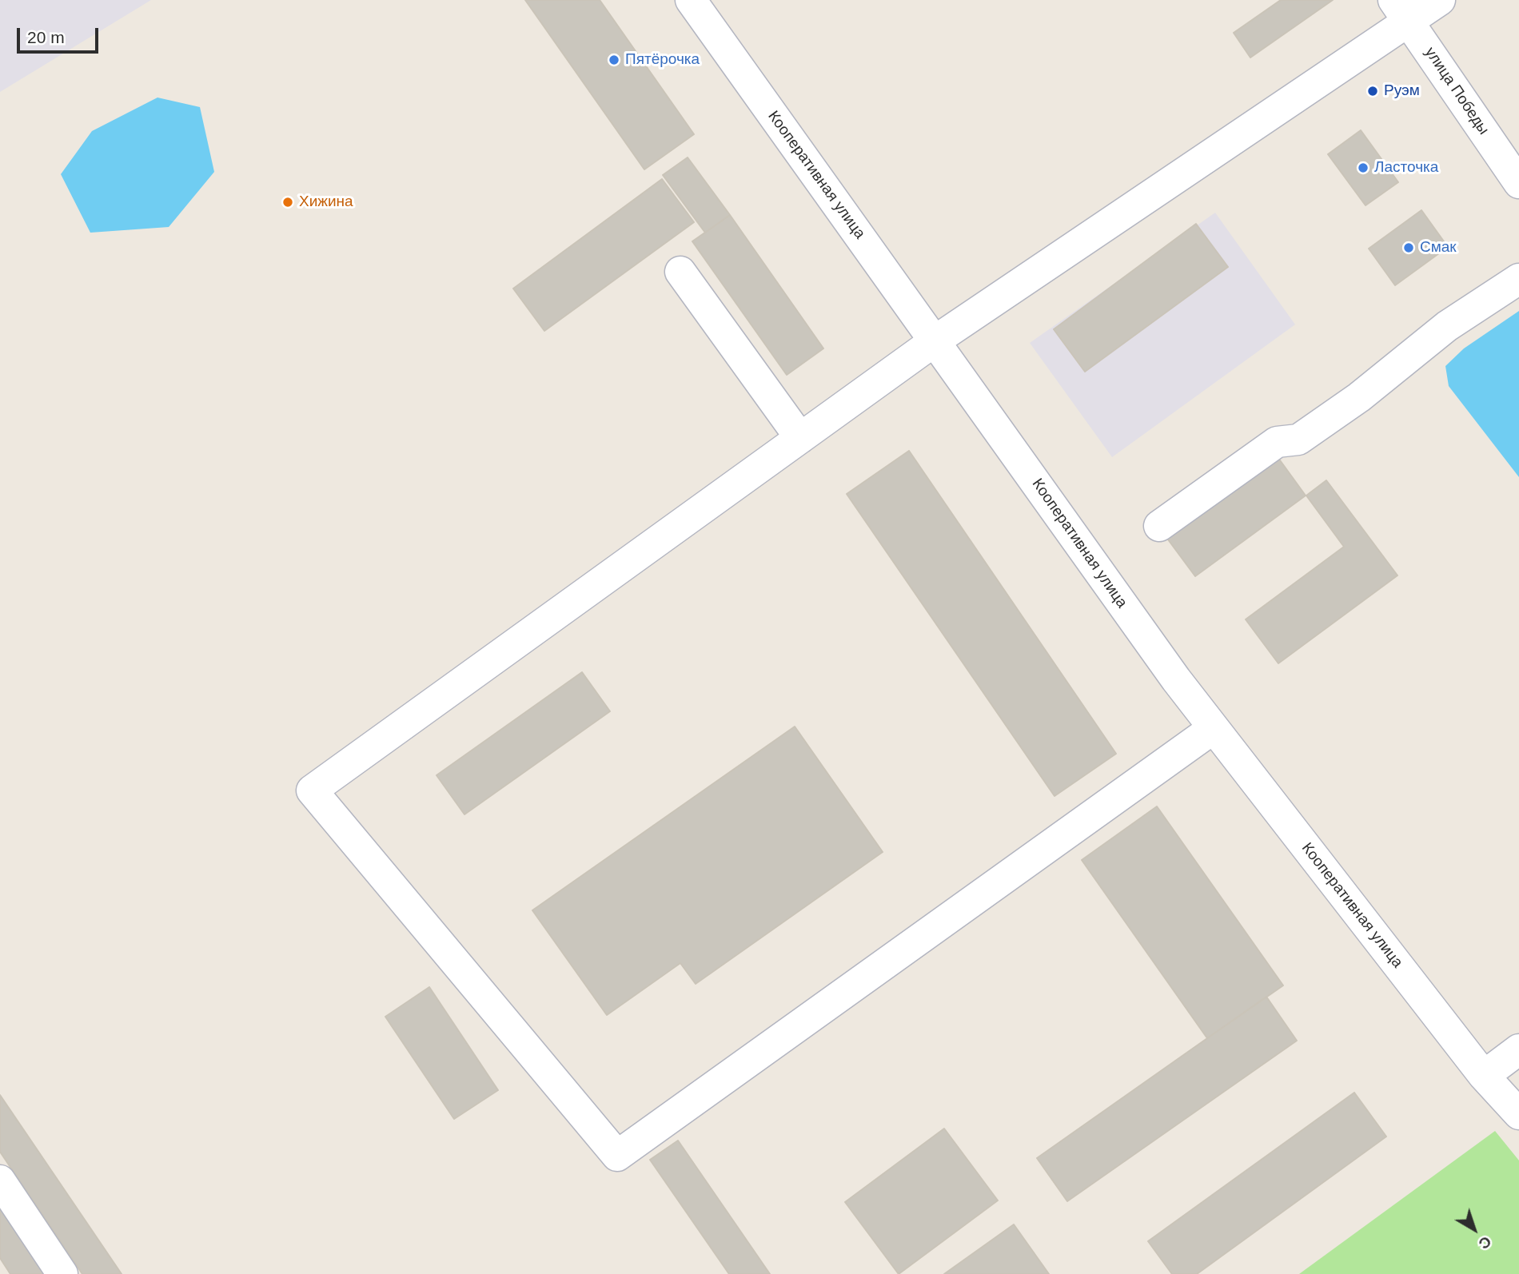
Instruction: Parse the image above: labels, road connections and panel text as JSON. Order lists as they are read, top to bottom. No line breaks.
{"streets":{"street":["улица Победы","Кооперативная улица"]},"places":["Пятёрочка","Руэм","Ласточка","Хижина","Смак"],"scale_bar":"20 m","north":"bottom right"}
